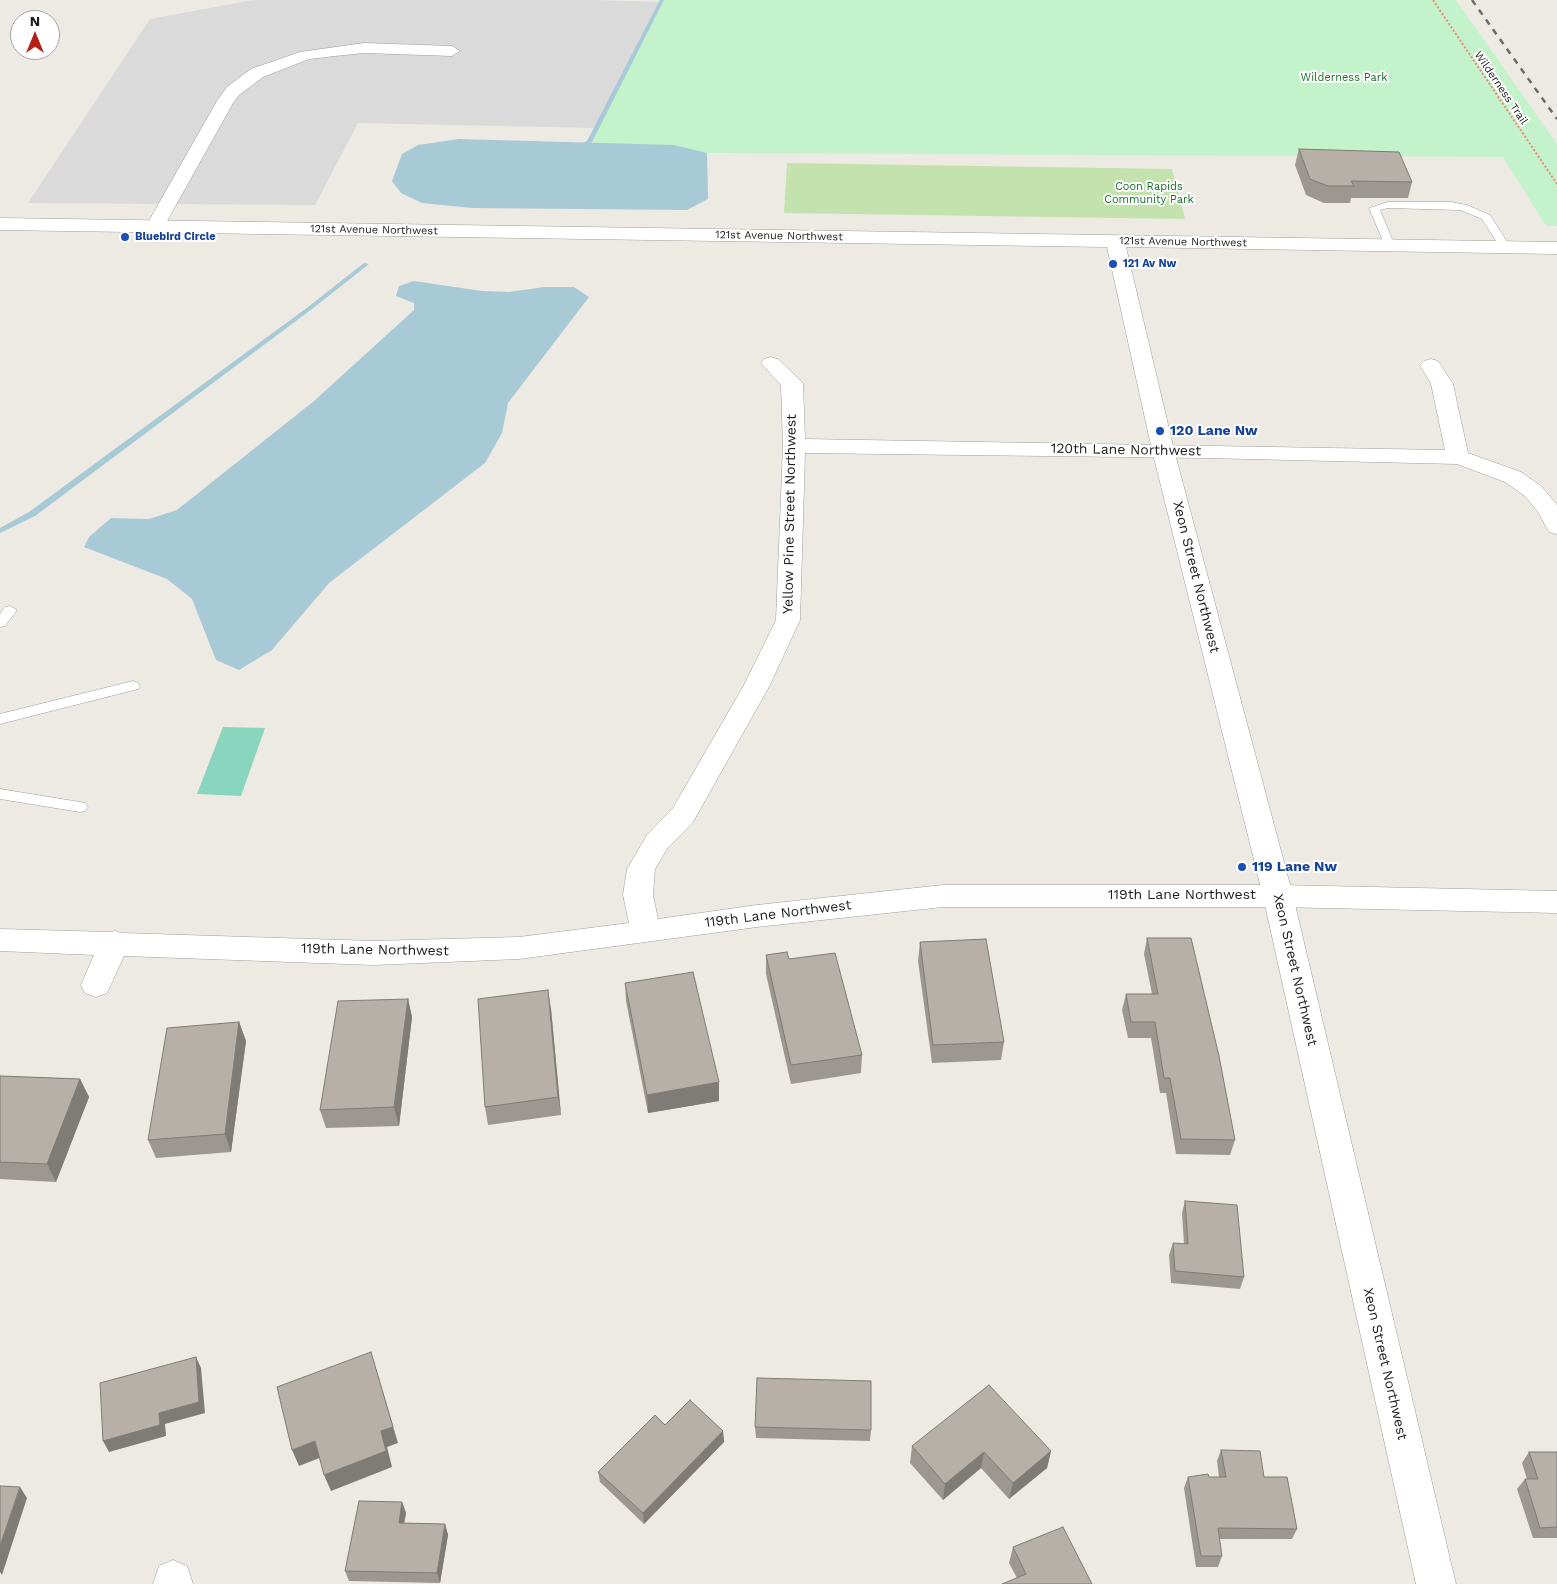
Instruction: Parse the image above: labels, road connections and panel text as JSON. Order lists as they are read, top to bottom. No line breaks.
{"streets":{"street":["121st Avenue Northwest","120th Lane Northwest","Yellow Pine Street Northwest","Xeon Street Northwest","119th Lane Northwest"],"path":["Wilderness Trail"]},"crossings":[["121st Avenue Northwest","Xeon Street Northwest"],["120th Lane Northwest","Yellow Pine Street Northwest"],["120th Lane Northwest","Xeon Street Northwest"],["Yellow Pine Street Northwest","119th Lane Northwest"],["Xeon Street Northwest","119th Lane Northwest"]],"parks":["Wilderness Park","Coon Rapids Community Park"],"places":["Bluebird Circle","121 Av Nw","120 Lane Nw","119 Lane Nw"],"north":"top"}
